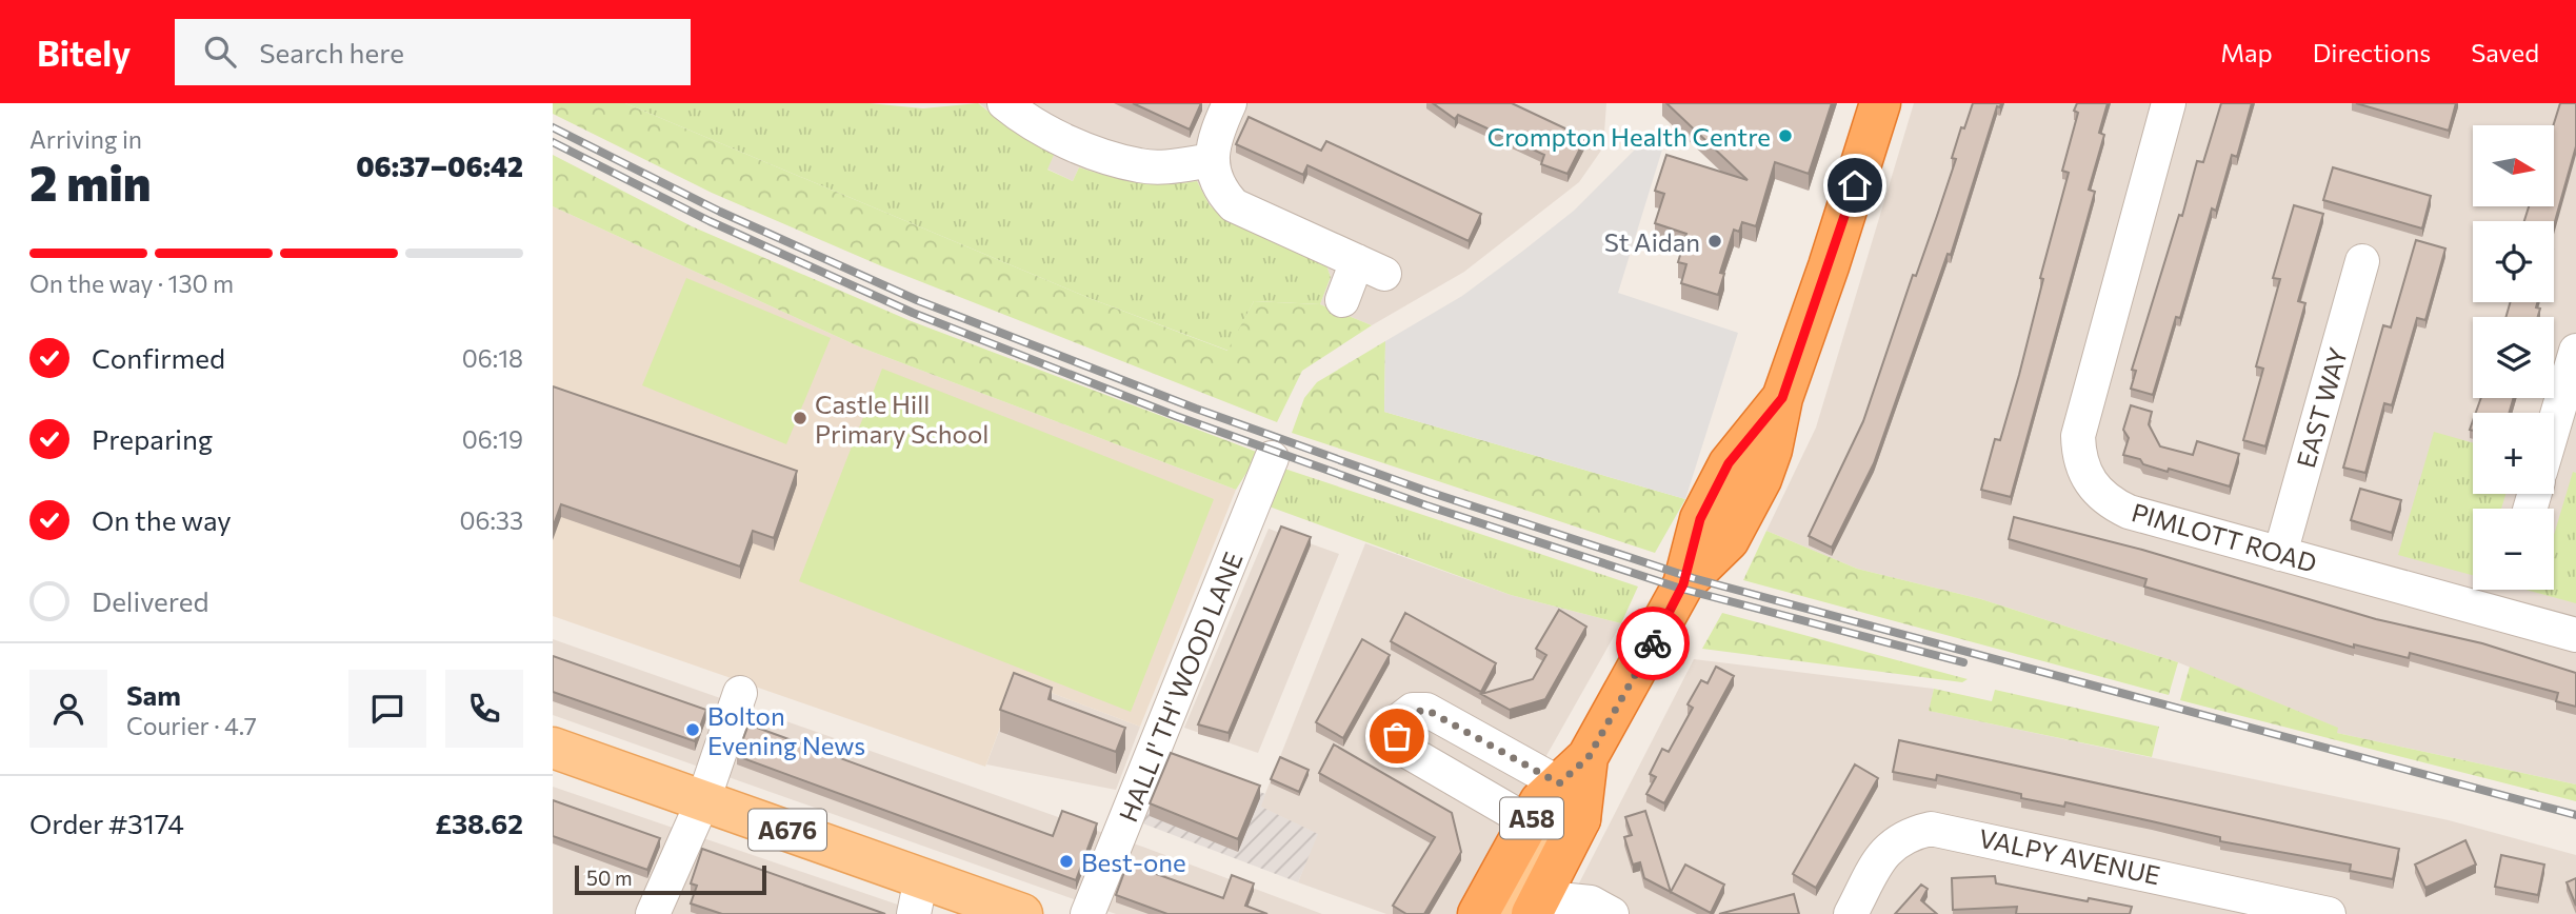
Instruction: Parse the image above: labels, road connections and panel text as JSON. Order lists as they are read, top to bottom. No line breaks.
{"streets":{"highway":["A58"],"main road":["A676"],"street":["EAST WAY","PIMLOTT ROAD","HALL I' TH' WOOD LANE","VALPY AVENUE"]},"crossings":[["EAST WAY","PIMLOTT ROAD"]],"places":["Crompton Health Centre","St Aidan","Castle Hill Primary School","Bolton Evening News","Best-one"],"scale_bar":"50 m","north":"right","page":{"header":"Bitely","search":"Search here","nav":["Map","Directions","Saved"],"heading":["2 min","Arriving in","06:37–06:42"],"panel":["Sam","Courier · 4.7","Order #3174","£38.62"],"map_buttons":["+","−"],"bar":"On the way · 130 m","list":[["Confirmed","06:18"],["Preparing","06:19"],["On the way","06:33"],"Delivered"],"scale":"50 m"}}
